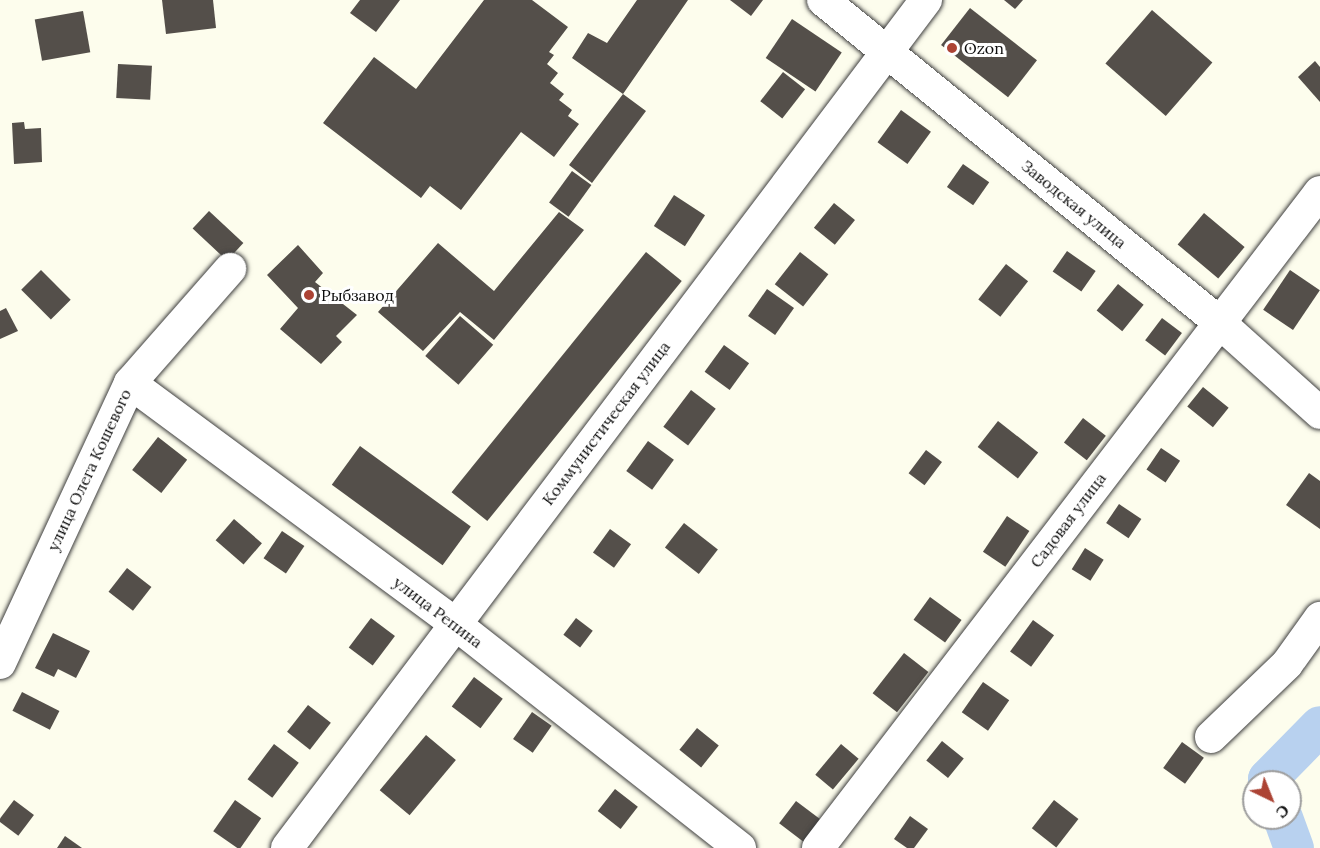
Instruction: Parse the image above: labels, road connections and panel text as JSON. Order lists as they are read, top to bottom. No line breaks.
{"streets":{"street":["Заводская улица","Коммунистическая улица","улица Олега Кошевого","Садовая улица","улица Репина"]},"crossings":[["Заводская улица","Коммунистическая улица"],["Заводская улица","Садовая улица"],["Коммунистическая улица","улица Репина"],["улица Олега Кошевого","улица Репина"]],"places":["Ozon","Рыбзавод"],"north":"bottom right"}
